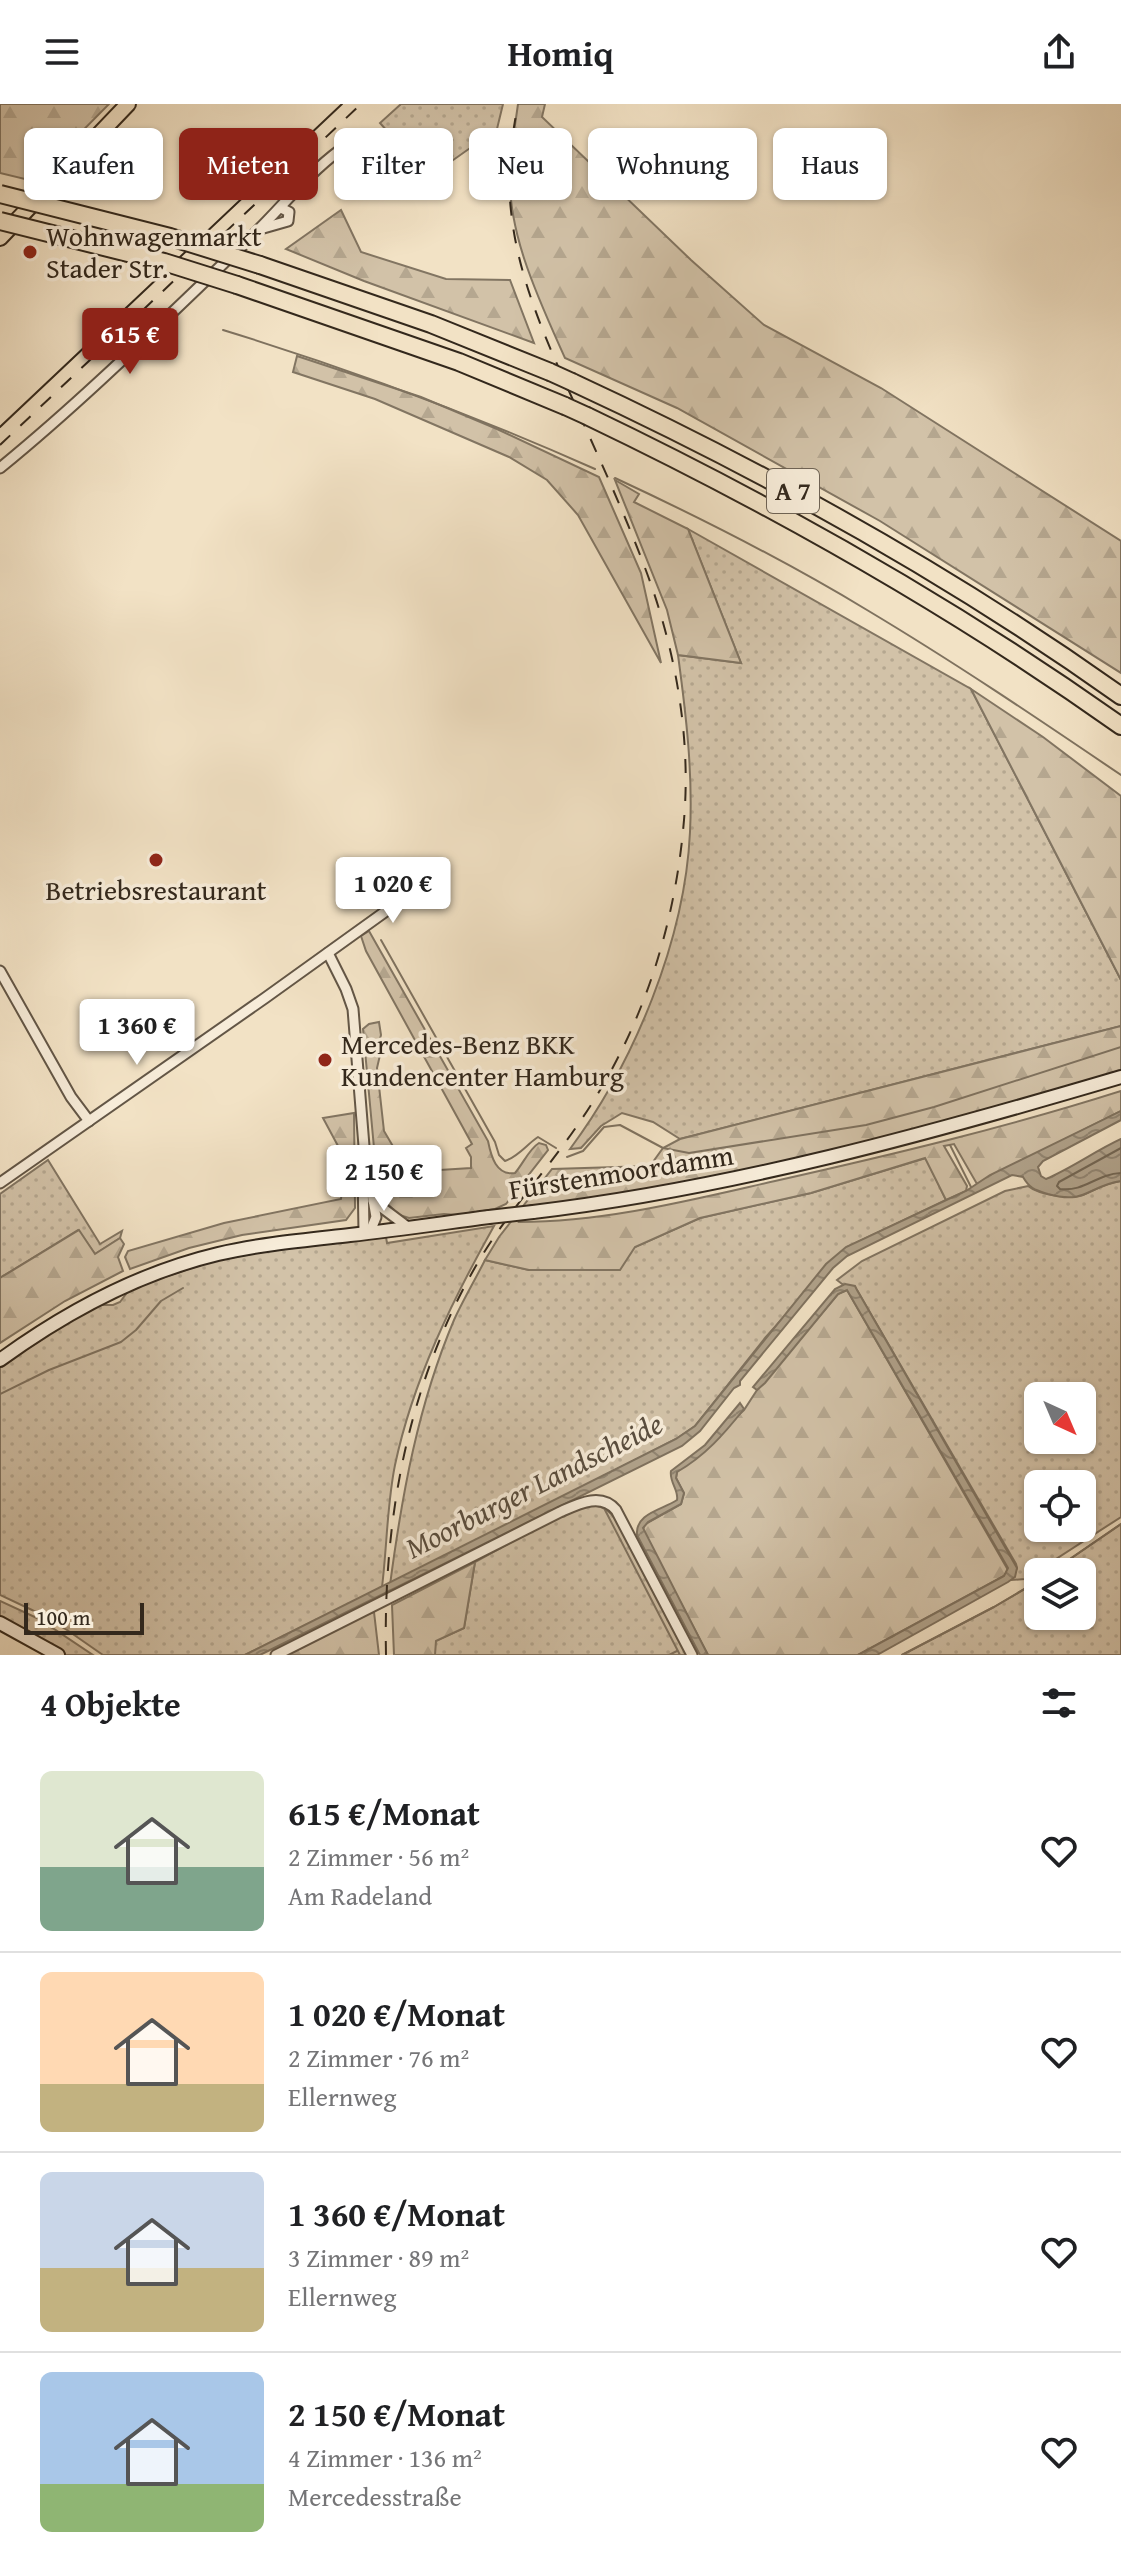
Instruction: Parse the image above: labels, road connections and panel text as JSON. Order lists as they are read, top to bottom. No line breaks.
{"streets":{"highway":["A 7"],"main road":["Fürstenmoordamm"]},"water":["Moorburger Landscheide"],"places":["Wohnwagenmarkt Stader Str.","Betriebsrestaurant","Mercedes-Benz BKK Kundencenter Hamburg"],"scale_bar":"100 m","north":"bottom right","page":{"header":"Homiq","chip":["Kaufen","Mieten","Filter","Neu","Wohnung","Haus"],"price":["615 €","1 020 €","1 360 €","2 150 €"],"scale":"100 m","heading":"4 Objekte","list":[{"name":"615 €/Monat","note":"2 Zimmer · 56 m² · Am Radeland"},{"name":"1 020 €/Monat","note":"2 Zimmer · 76 m² · Ellernweg"},{"name":"1 360 €/Monat","note":"3 Zimmer · 89 m² · Ellernweg"},{"name":"2 150 €/Monat","note":"4 Zimmer · 136 m² · Mercedesstraße"}]}}
